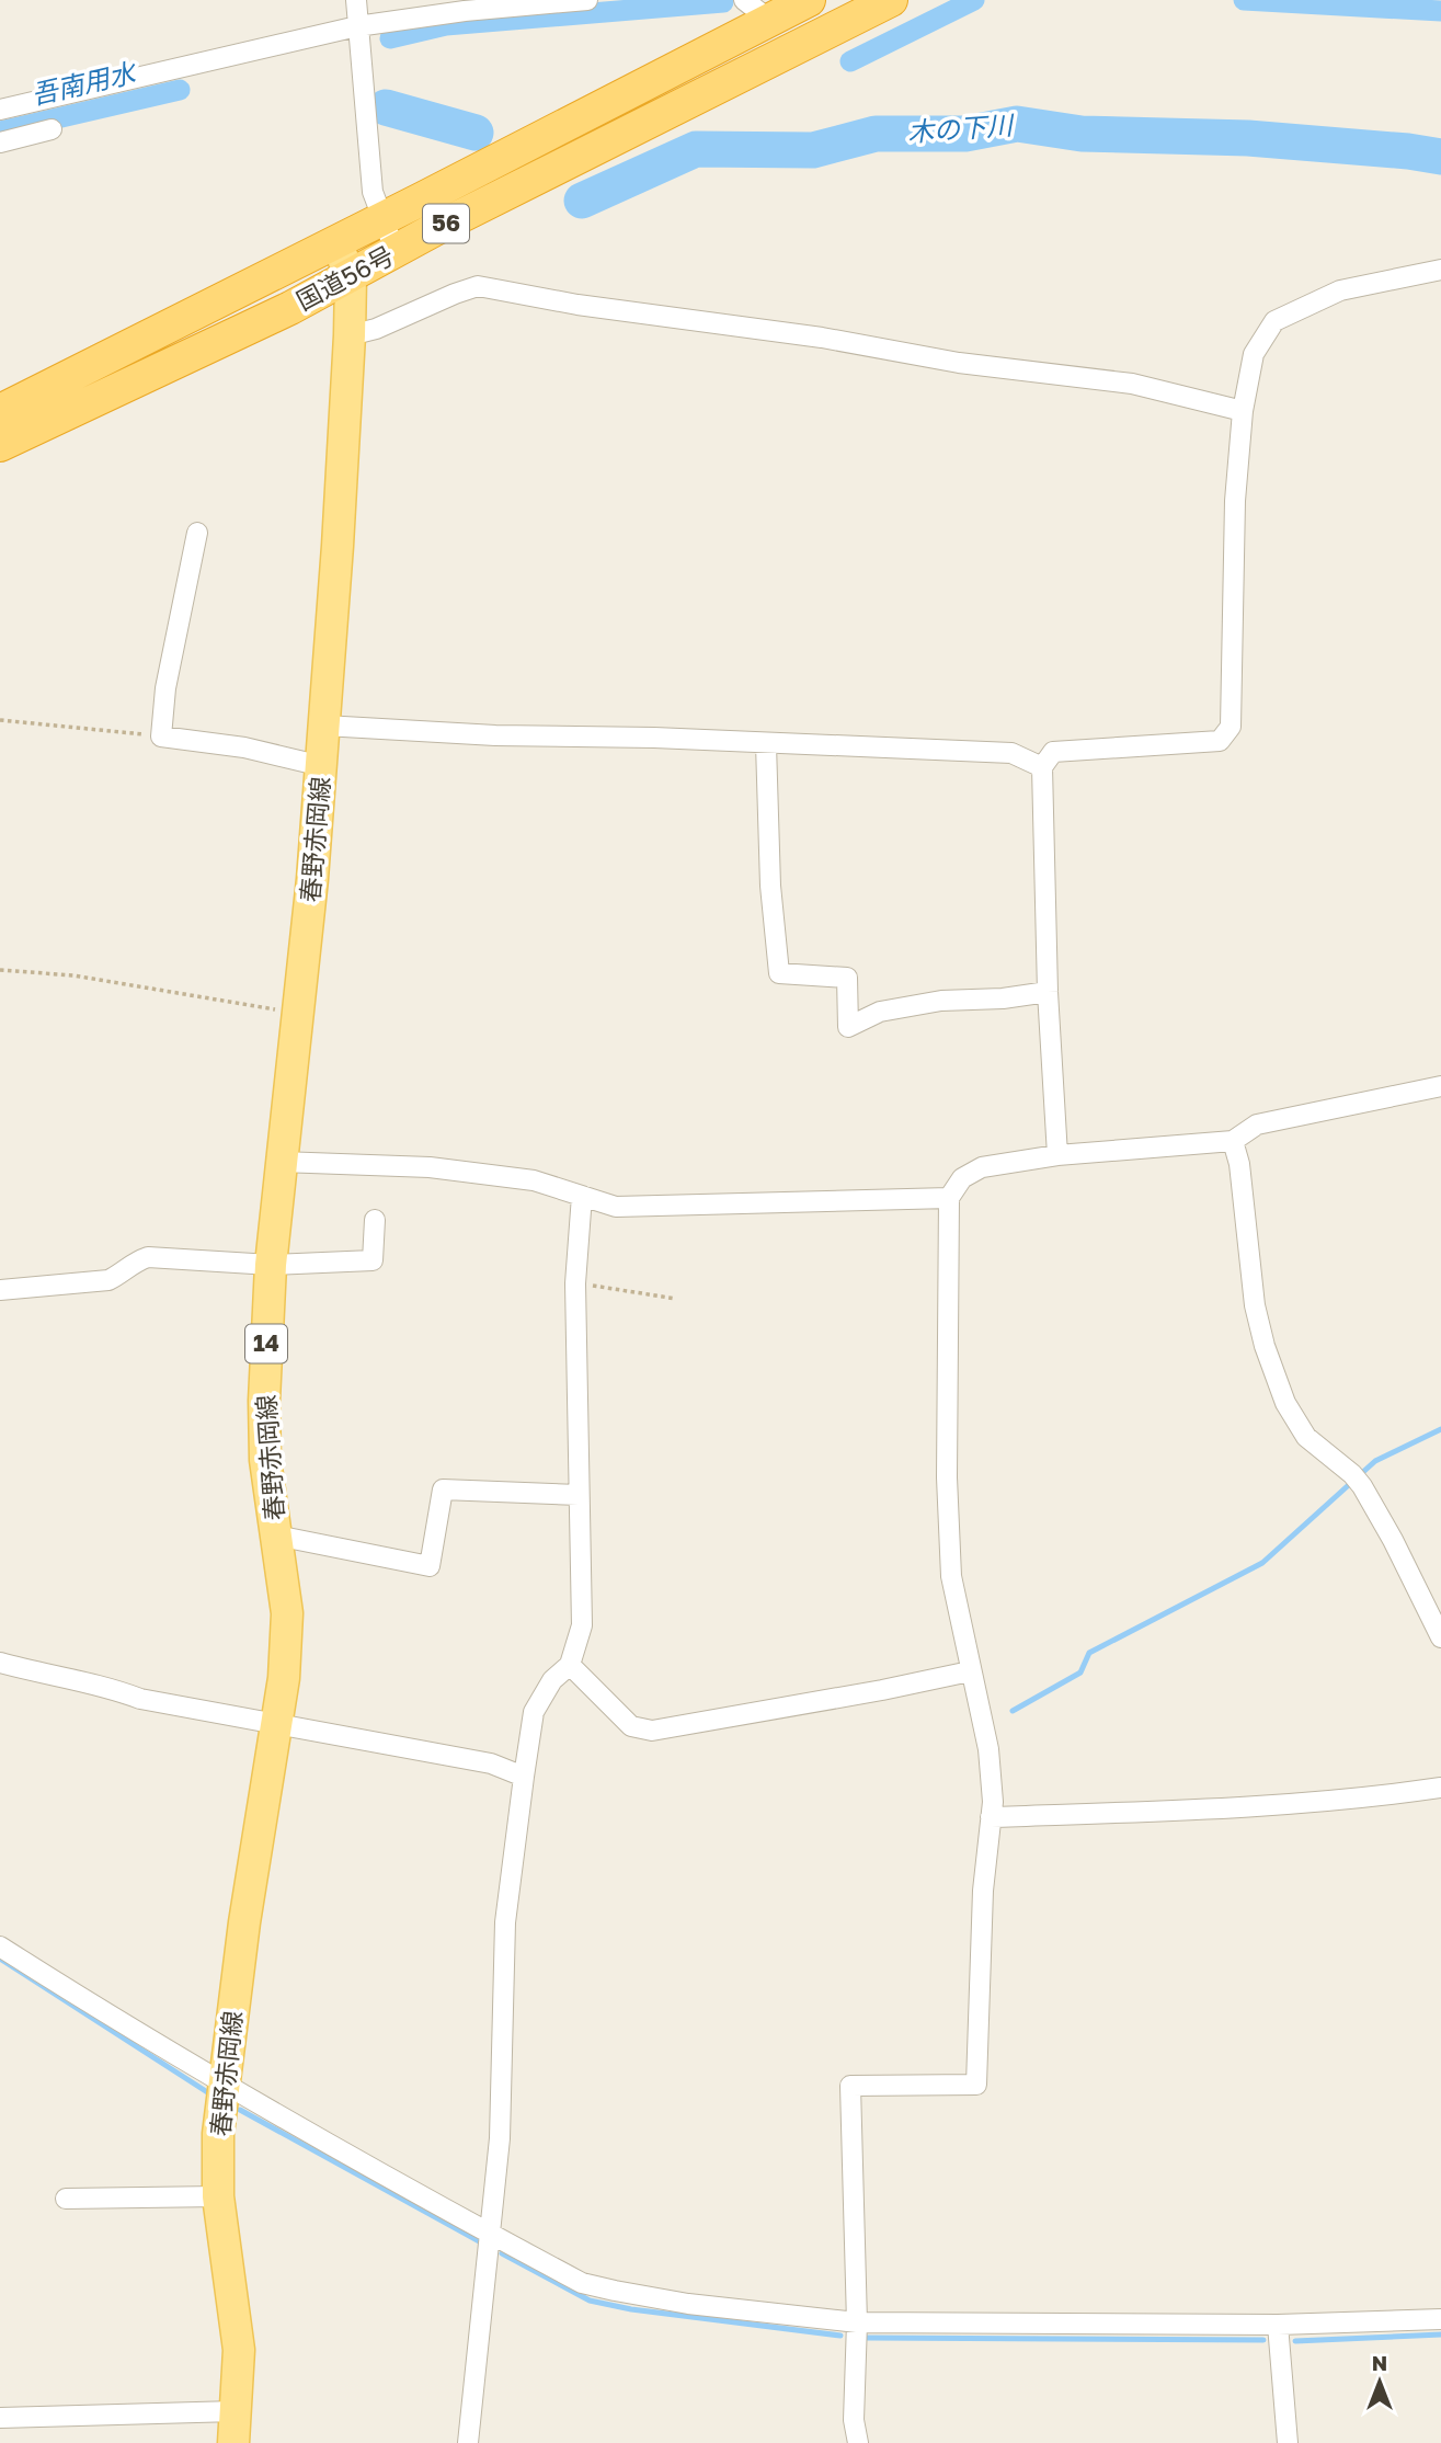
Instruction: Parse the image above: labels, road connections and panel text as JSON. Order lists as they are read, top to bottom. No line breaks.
{"streets":{"highway":["56","国道56号"],"main road":["春野赤岡線","14"]},"crossings":[["国道56号","春野赤岡線"]],"water":["吾南用水","木の下川"],"north":"top"}
